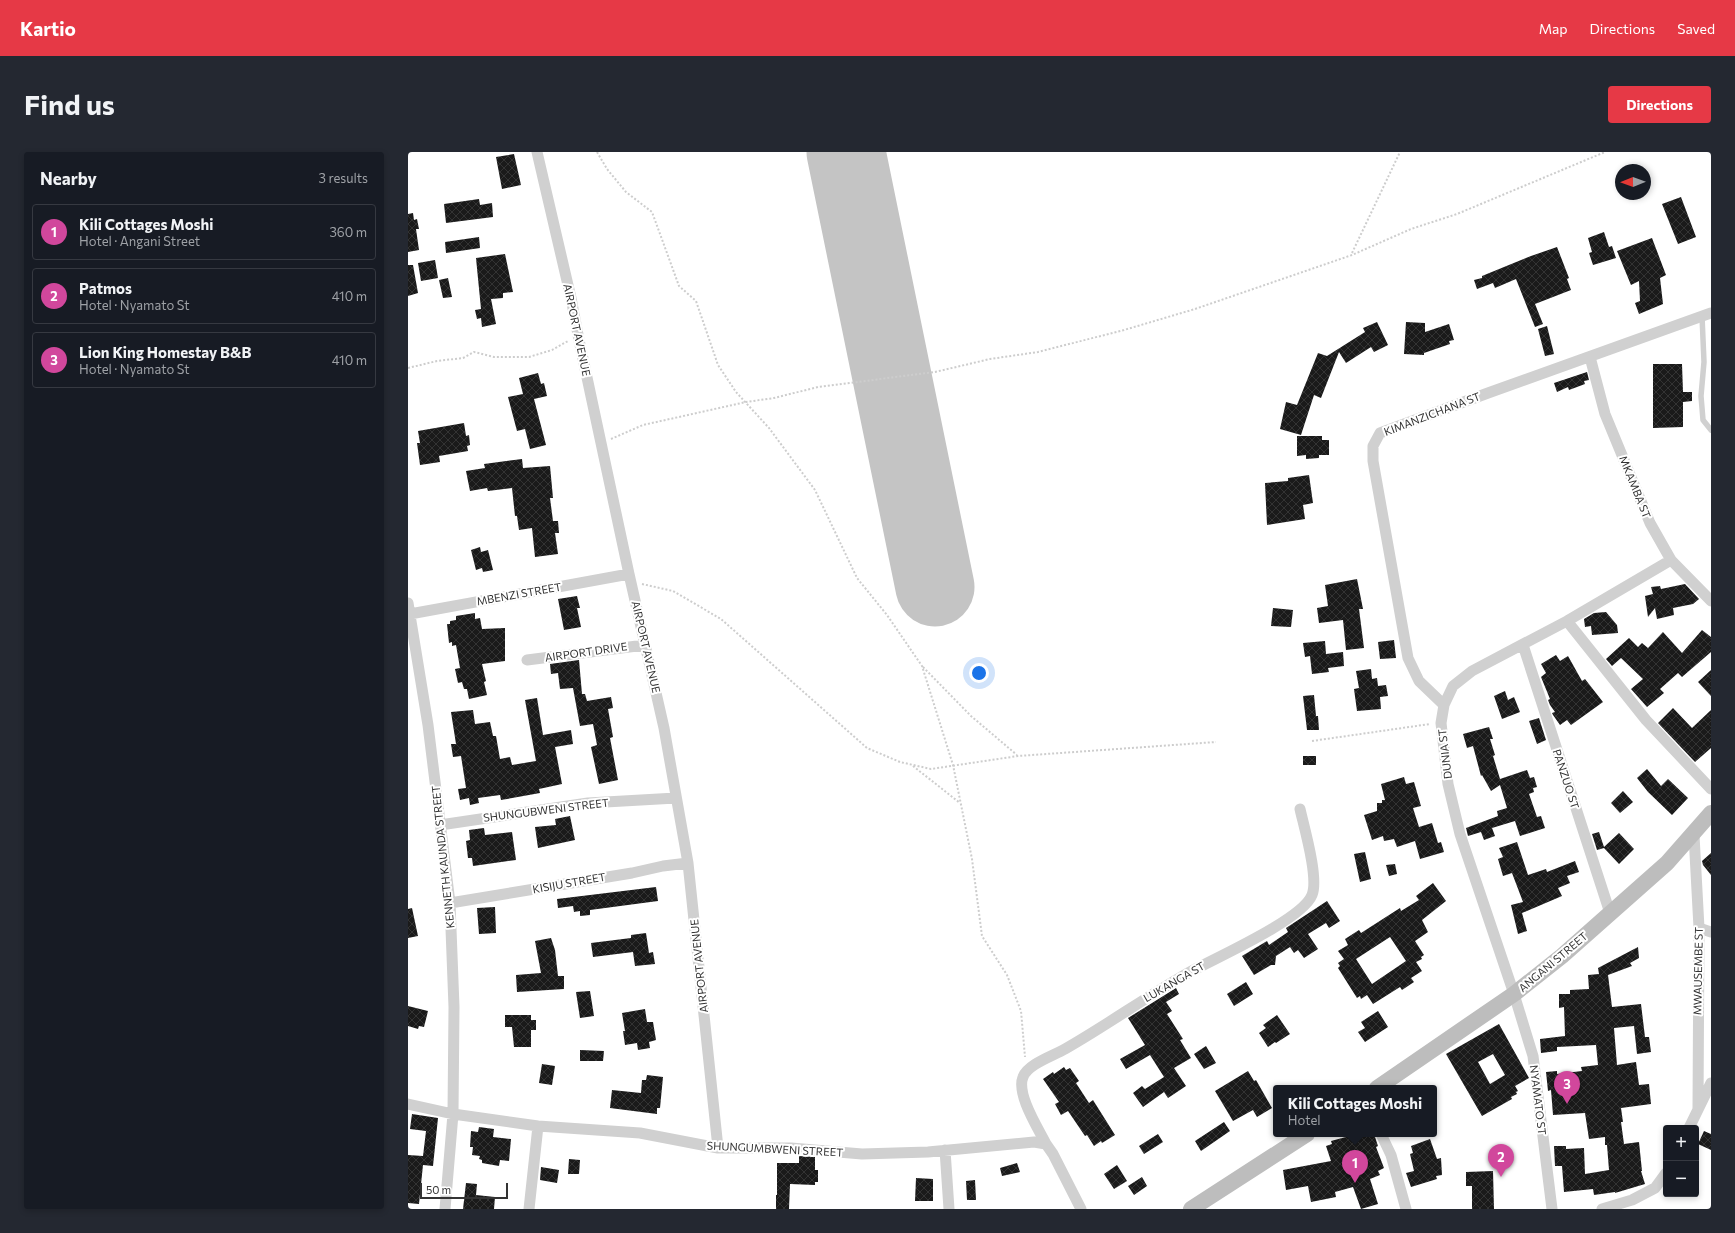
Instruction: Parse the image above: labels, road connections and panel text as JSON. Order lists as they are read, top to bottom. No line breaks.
{"streets":{"street":["AIRPORT AVENUE","KIMANZICHANA ST","MKAMBA ST","MBENZI STREET","AIRPORT DRIVE","DUNIA ST","PANZUO ST","SHUNGUBWENI STREET","KENNETH KAUNDA STREET","KISIJU STREET","ANGANI STREET","MWAUSEMBE ST","LUKANGA ST","NYAMATO ST","SHUNGUMBWENI STREET"]},"crossings":[["AIRPORT AVENUE","MBENZI STREET"],["AIRPORT AVENUE","AIRPORT DRIVE"],["AIRPORT AVENUE","SHUNGUBWENI STREET"],["AIRPORT AVENUE","KISIJU STREET"],["AIRPORT AVENUE","SHUNGUMBWENI STREET"],["KIMANZICHANA ST","MKAMBA ST"],["KIMANZICHANA ST","DUNIA ST"],["MKAMBA ST","DUNIA ST"],["MBENZI STREET","KENNETH KAUNDA STREET"],["DUNIA ST","PANZUO ST"],["DUNIA ST","ANGANI STREET"],["DUNIA ST","NYAMATO ST"],["PANZUO ST","ANGANI STREET"],["SHUNGUBWENI STREET","KENNETH KAUNDA STREET"],["KENNETH KAUNDA STREET","KISIJU STREET"],["KENNETH KAUNDA STREET","SHUNGUMBWENI STREET"],["ANGANI STREET","MWAUSEMBE ST"],["ANGANI STREET","NYAMATO ST"]],"scale_bar":"50 m","north":"left","page":{"header":"Kartio","nav":["Map","Directions","Saved"],"buttons":"Directions","title":"Find us","heading":["Nearby","3 results"],"list":[{"mark":"1","name":"Kili Cottages Moshi","note":"Hotel · Angani Street","value":"360 m"},{"mark":"2","name":"Patmos","note":"Hotel · Nyamato St","value":"410 m"},{"mark":"3","name":"Lion King Homestay B&B","note":"Hotel · Nyamato St","value":"410 m"}],"pins":["3","2","1"],"popup":["Kili Cottages Moshi","Hotel"],"map_buttons":["+","−"],"scale":"50 m"}}
